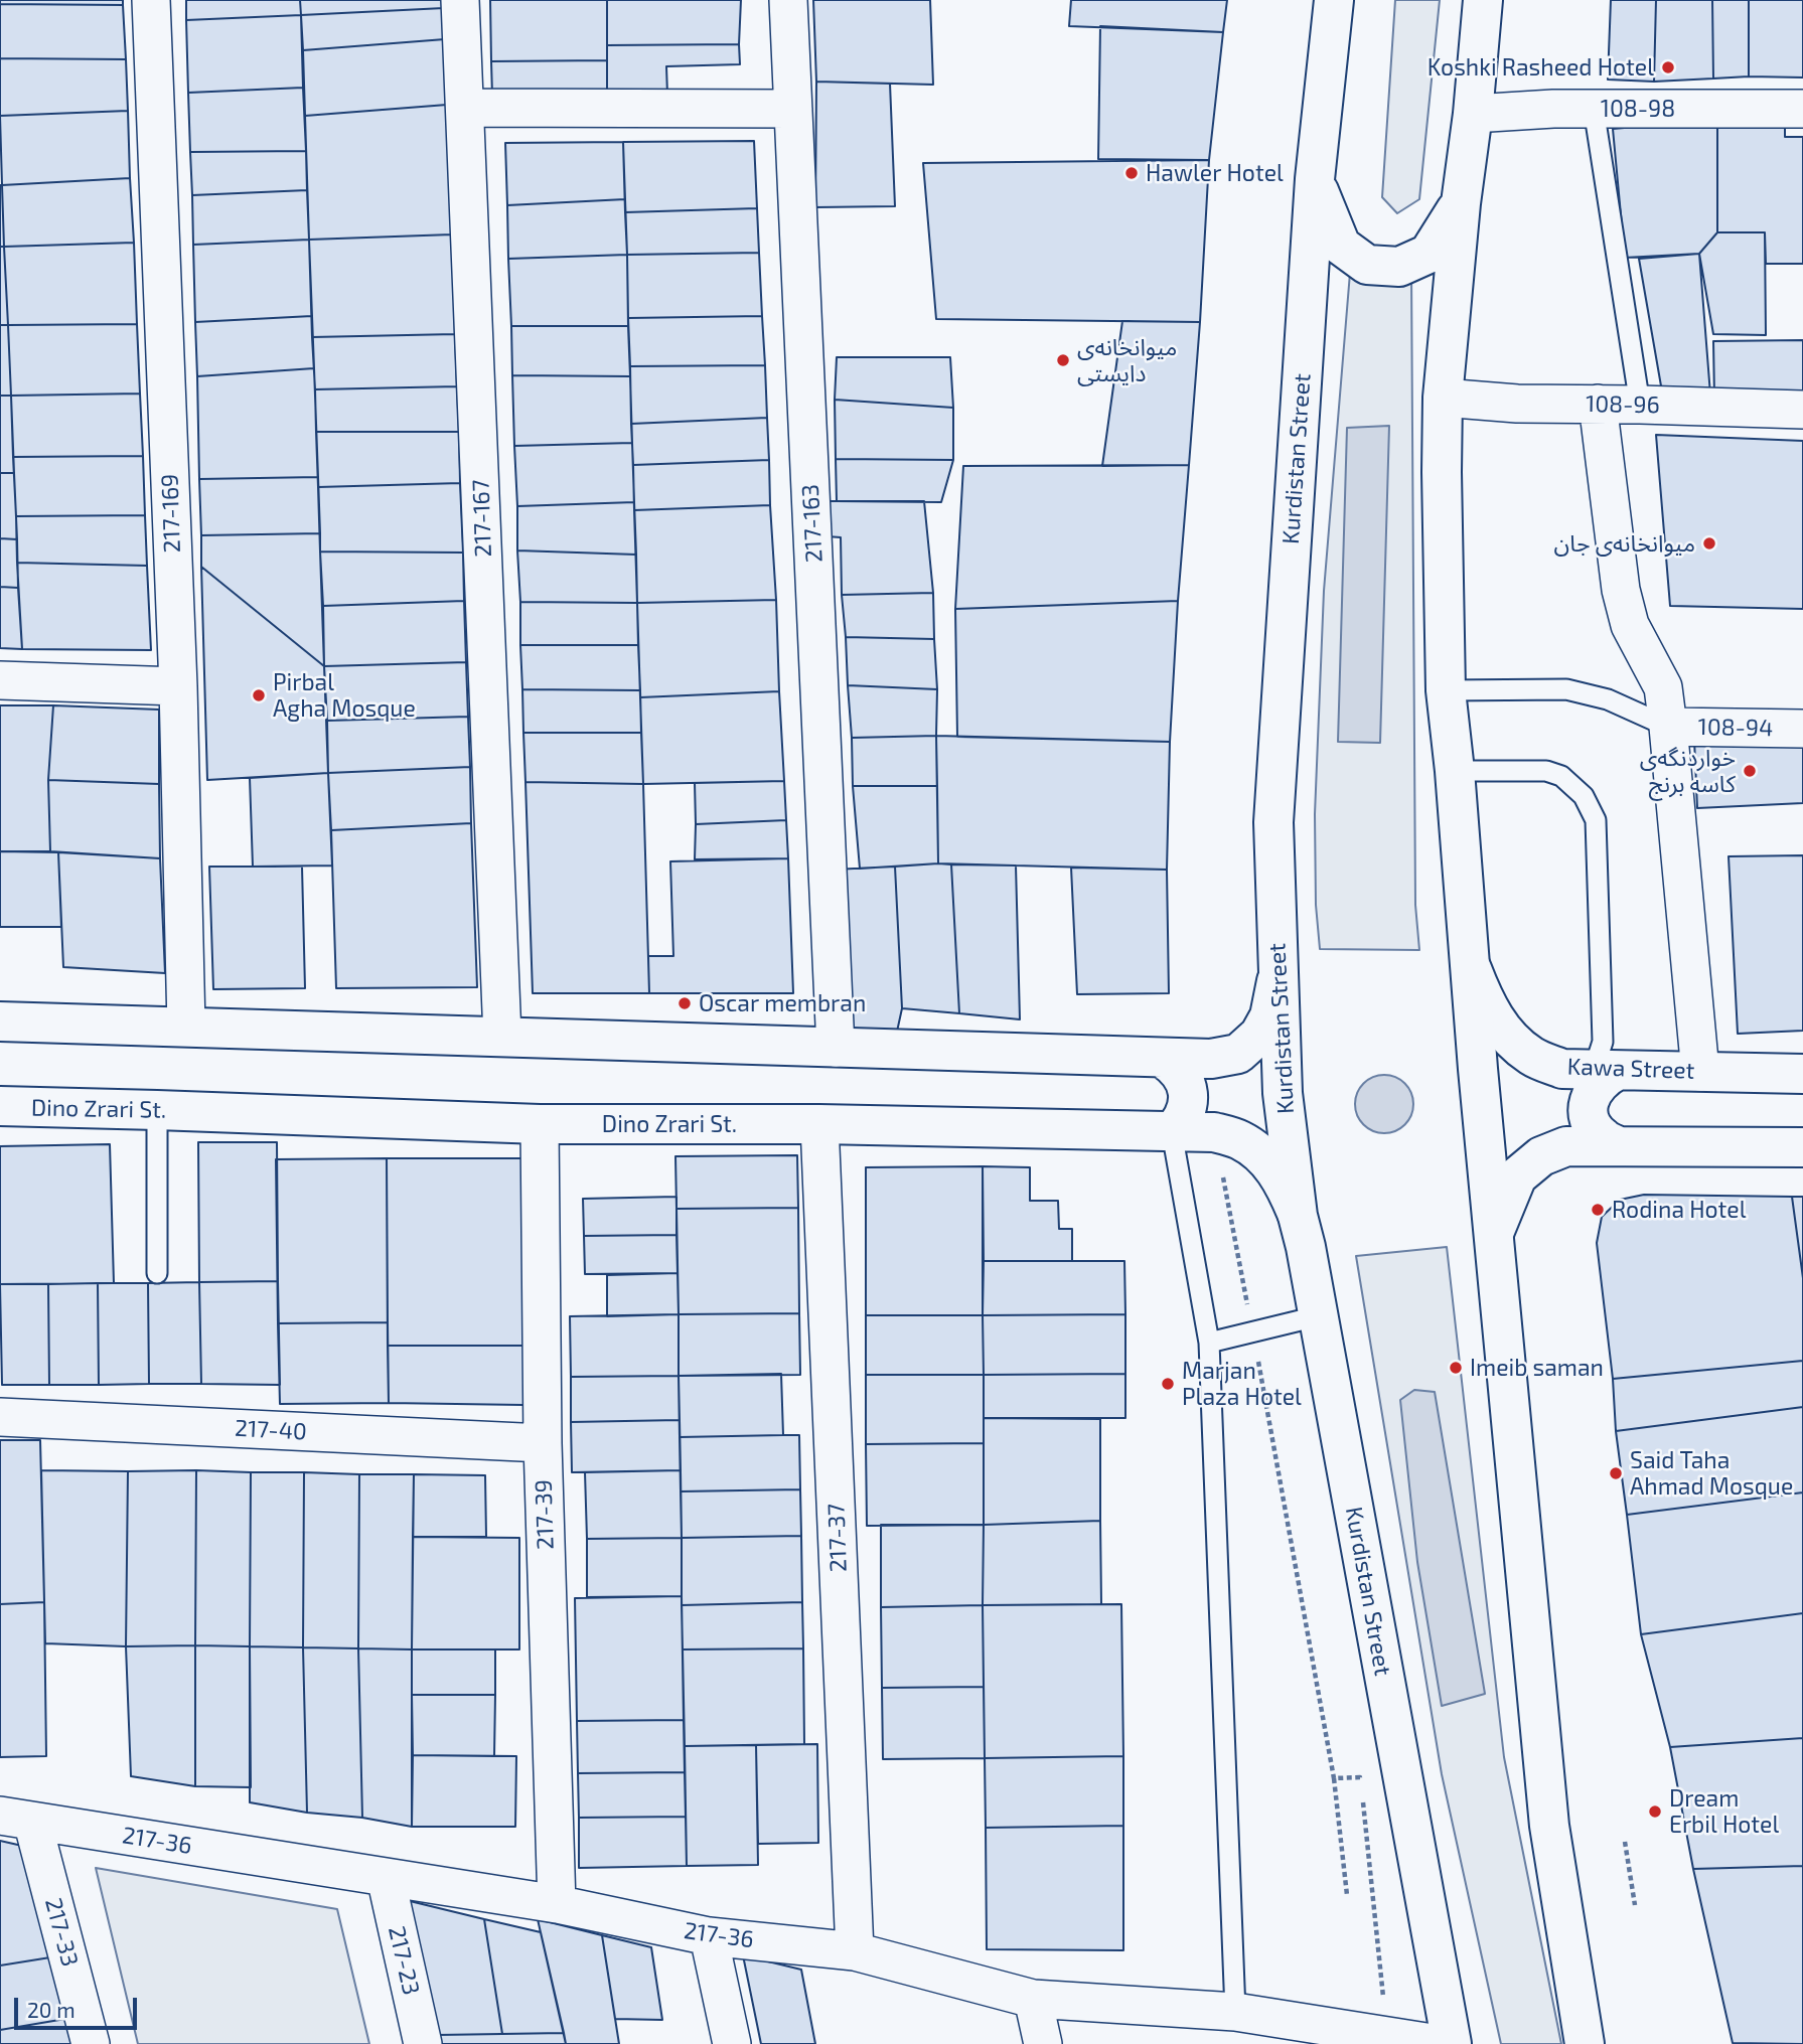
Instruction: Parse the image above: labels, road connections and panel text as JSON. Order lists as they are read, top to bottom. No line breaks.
{"streets":{"main road":["Kurdistan Street","Kawa Street","Dino Zrari St."],"street":["108-98","108-96","217-169","217-167","217-163","108-94","217-40","217-39","217-37","217-36","217-33","217-23"]},"crossings":[["Kurdistan Street","Dino Zrari St."],["Dino Zrari St.","217-39"],["Dino Zrari St.","217-37"],["217-40","217-39"],["217-39","217-36"],["217-37","217-36"],["217-36","217-33"],["217-36","217-23"]],"places":["Koshki Rasheed Hotel","Hawler Hotel","میوانخانەی دایستی","میوانخانەی جان","Pirbal Agha Mosque","خواردنگەی کاسە برنج","Oscar membran","Rodina Hotel","Imeib saman","Marjan Plaza Hotel","Said Taha Ahmad Mosque","Dream Erbil Hotel"],"scale_bar":"20 m"}
